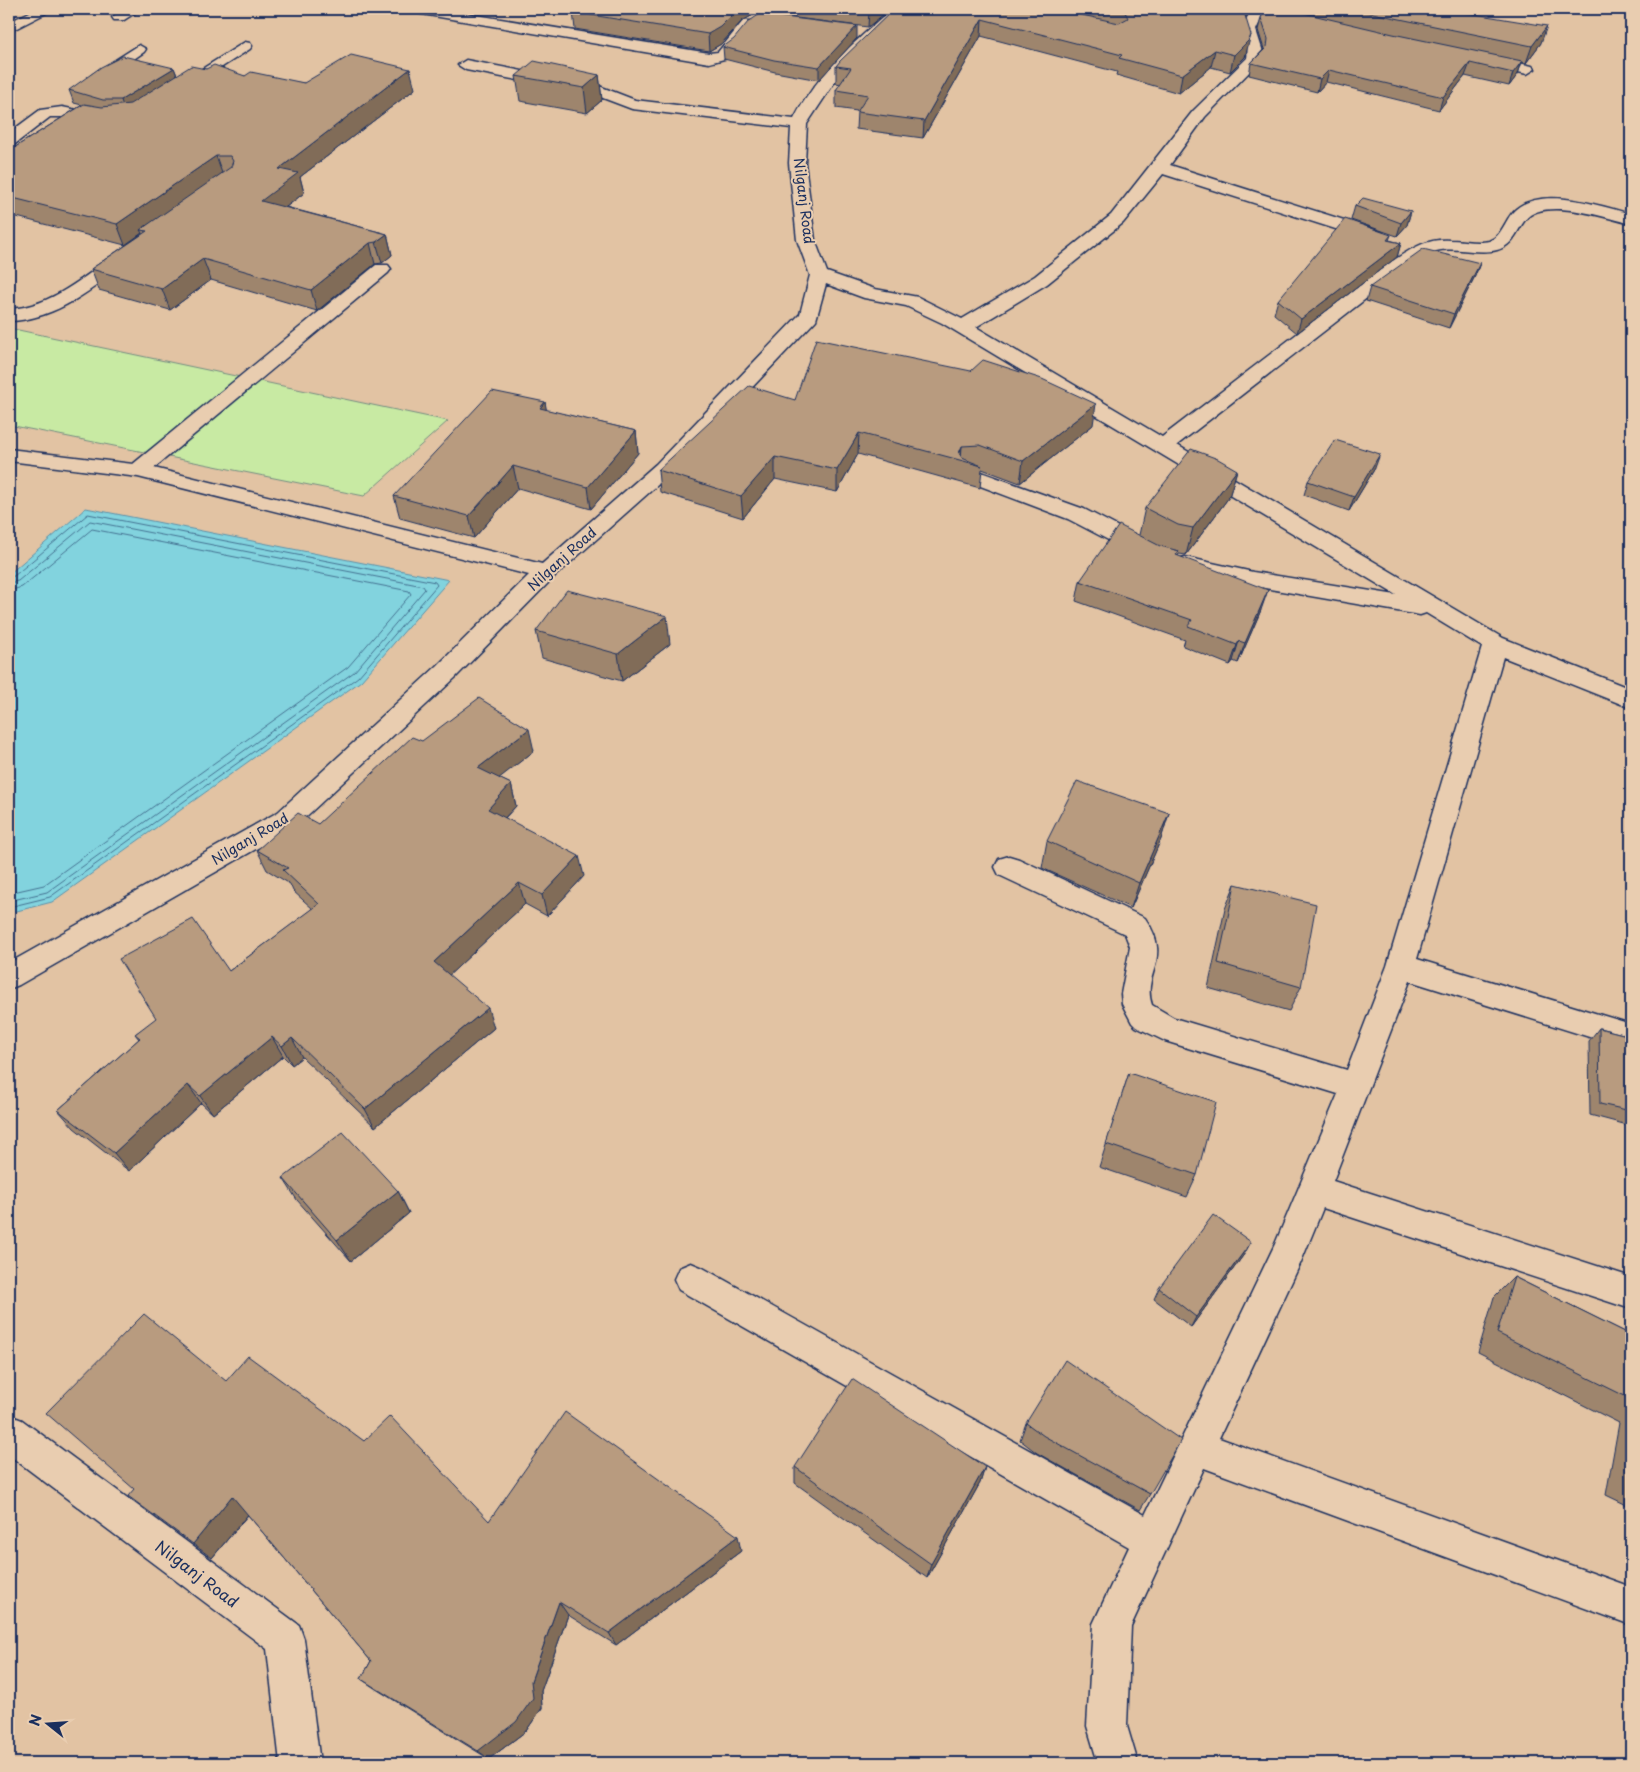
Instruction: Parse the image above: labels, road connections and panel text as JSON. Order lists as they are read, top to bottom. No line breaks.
{"streets":{"street":["Nilganj Road"]},"north":"left"}
